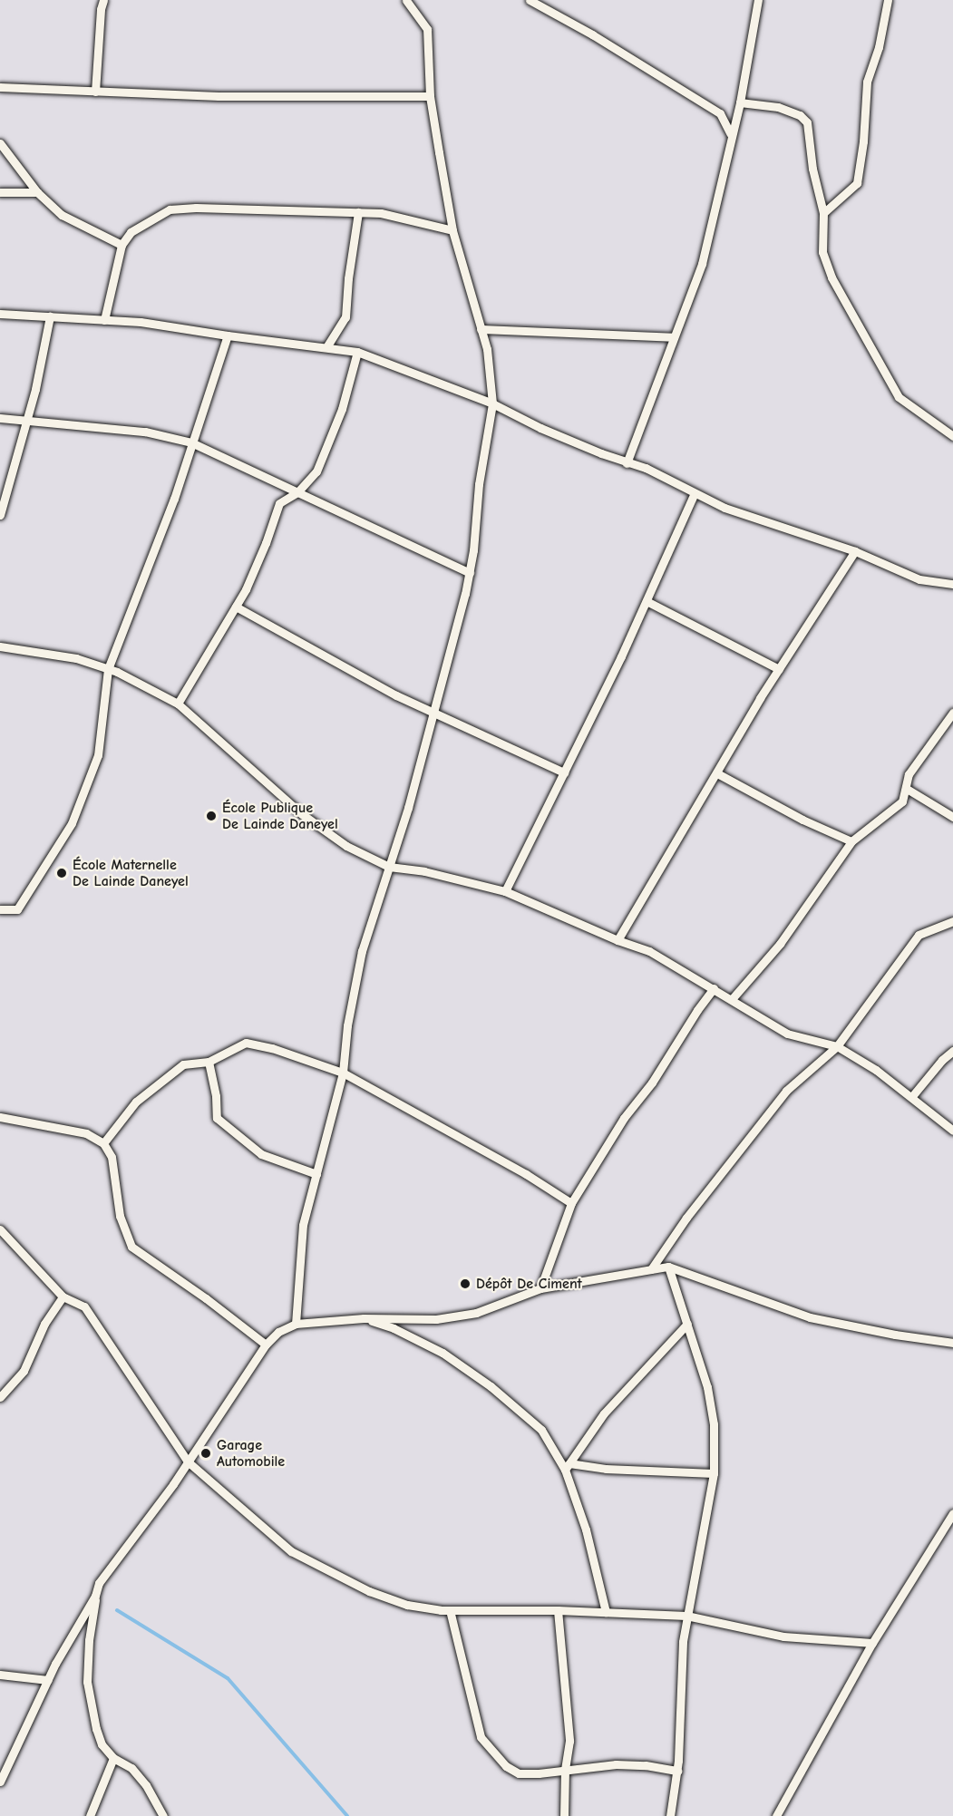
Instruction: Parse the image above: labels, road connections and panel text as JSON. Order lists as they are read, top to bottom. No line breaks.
{"places":["École Publique De Lainde Daneyel","École Maternelle De Lainde Daneyel","Dépôt De Ciment","Garage Automobile"]}
